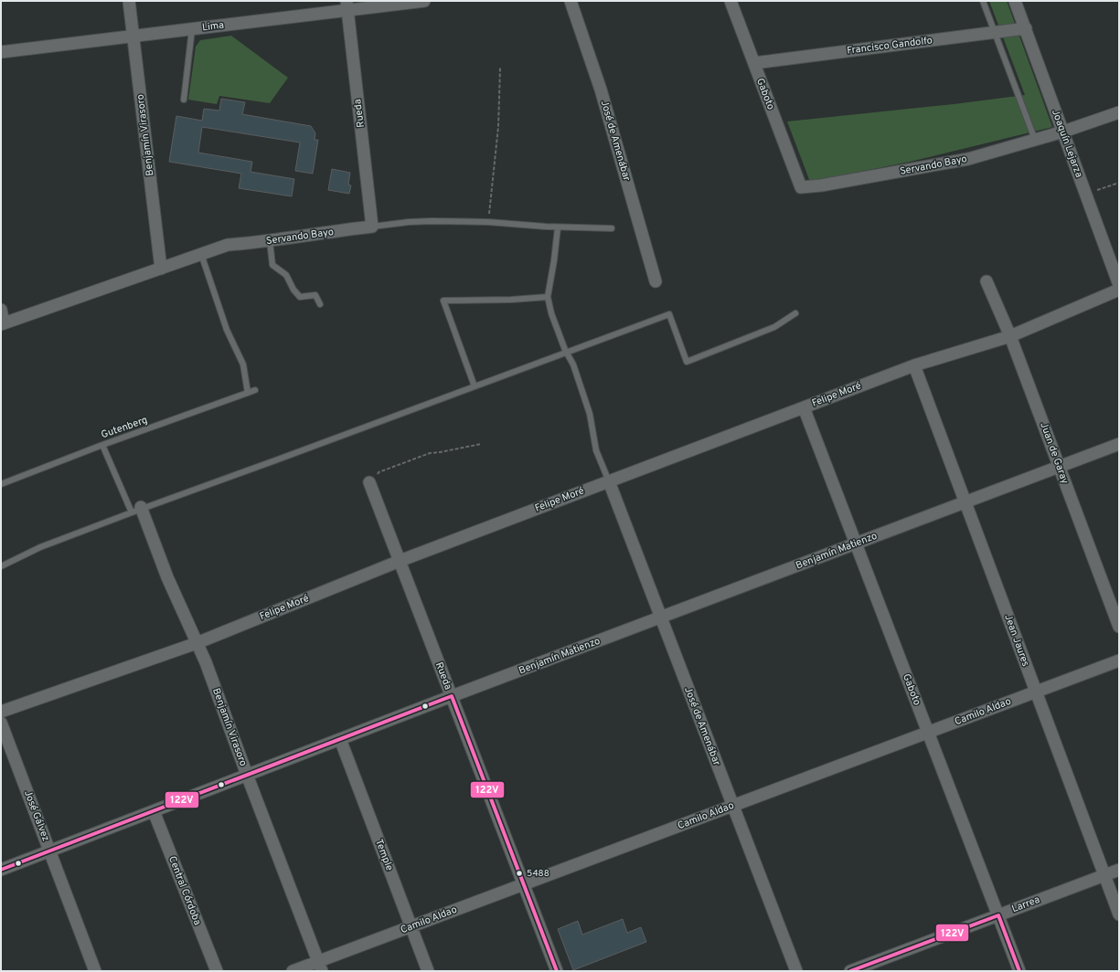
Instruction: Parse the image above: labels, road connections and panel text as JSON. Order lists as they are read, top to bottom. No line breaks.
{"streets":{"street":["Lima","Francisco Gandolfo","Gaboto","Rueda","Benjamín Virasoro","José de Amenábar","Joaquín Lejarza","Servando Bayo","Felipe Moré","Juan de Garay","Benjamín Matienzo","Jean Jaures","Camilo Aldao","José Gálvez","Temple","Central Córdoba","Larrea"],"lane":["Gutenberg"]},"crossings":[["Lima","Rueda"],["Lima","Benjamín Virasoro"],["Francisco Gandolfo","Gaboto"],["Francisco Gandolfo","Joaquín Lejarza"],["Gaboto","Servando Bayo"],["Gaboto","Felipe Moré"],["Gaboto","Benjamín Matienzo"],["Gaboto","Camilo Aldao"],["Gaboto","Larrea"],["Rueda","Servando Bayo"],["Rueda","Felipe Moré"],["Rueda","Benjamín Matienzo"],["Rueda","Camilo Aldao"],["Benjamín Virasoro","Servando Bayo"],["Benjamín Virasoro","Felipe Moré"],["Benjamín Virasoro","Gutenberg"],["Benjamín Virasoro","Benjamín Matienzo"],["Benjamín Virasoro","Camilo Aldao"],["José de Amenábar","Felipe Moré"],["José de Amenábar","Benjamín Matienzo"],["José de Amenábar","Camilo Aldao"],["Joaquín Lejarza","Servando Bayo"],["Felipe Moré","Juan de Garay"],["Felipe Moré","Jean Jaures"],["Juan de Garay","Benjamín Matienzo"],["Benjamín Matienzo","Jean Jaures"],["Benjamín Matienzo","José Gálvez"],["Benjamín Matienzo","Temple"],["Benjamín Matienzo","Central Córdoba"],["Jean Jaures","Camilo Aldao"],["Jean Jaures","Larrea"],["Camilo Aldao","Temple"]],"places":["5488"],"lines":["transit line 122V"]}
